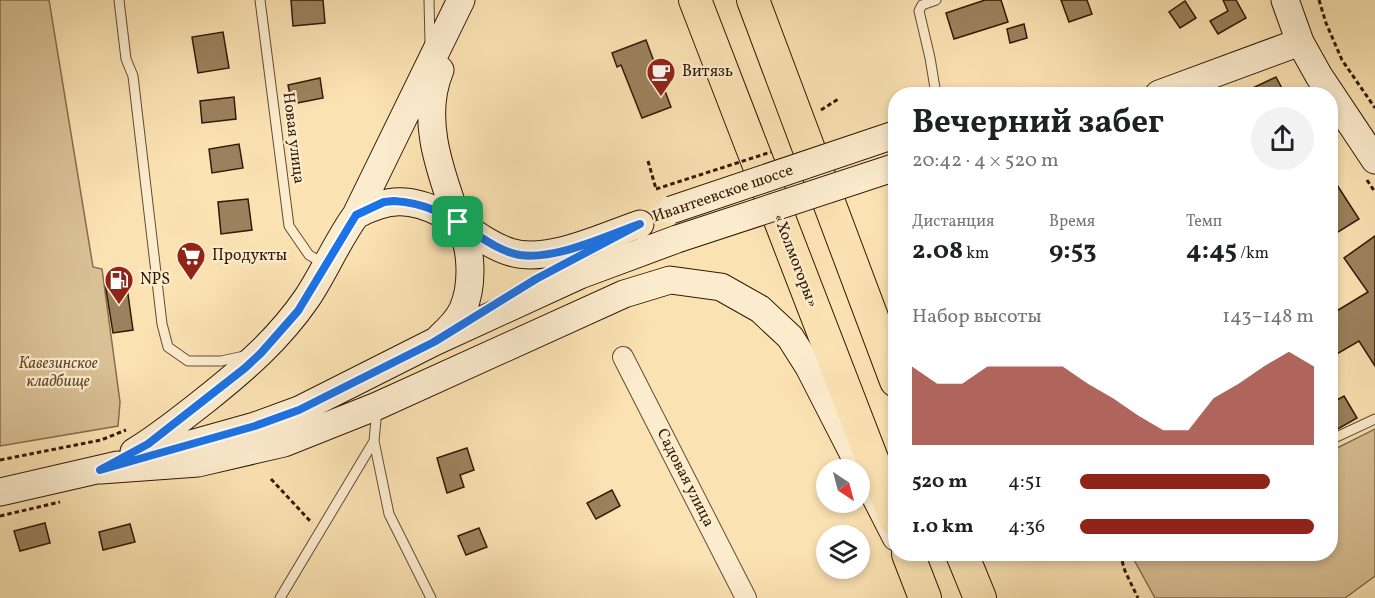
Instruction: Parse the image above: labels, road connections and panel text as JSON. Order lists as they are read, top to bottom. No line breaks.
{"streets":{"highway":["«Холмогоры»"],"main road":["Ивантеевское шоссе"],"street":["Садовая улица"],"lane":["Новая улица"]},"parks":["Кавезинское кладбище"],"places":{"cafe":["Витязь"],"supermarket":["Продукты"],"fuel station":["NPS"]},"north":"bottom right","page":{"heading":["Вечерний забег","20:42 · 4 × 520 m"],"stats":[["Дистанция","2.08 km"],["Время","9:53"],["Темп","4:45 /km"]],"chart":["Набор высоты","143–148 m"],"list":[{"name":"520 m","note":"4:51"},{"name":"1.0 km","note":"4:36"}]}}
